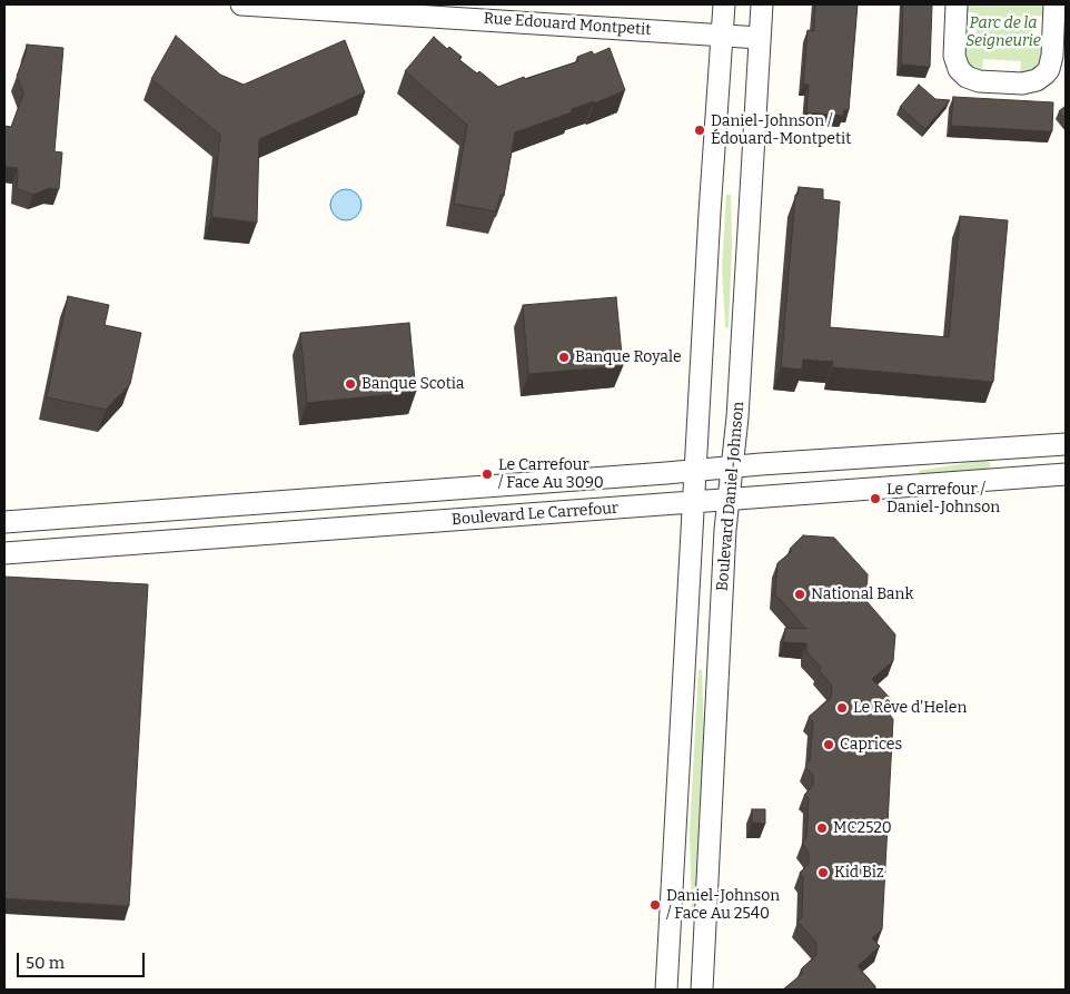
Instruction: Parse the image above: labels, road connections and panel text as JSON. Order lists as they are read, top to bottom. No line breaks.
{"streets":{"street":["Rue Edouard Montpetit","Boulevard Daniel-Johnson","Boulevard Le Carrefour"]},"crossings":[["Rue Edouard Montpetit","Boulevard Daniel-Johnson"],["Boulevard Daniel-Johnson","Boulevard Le Carrefour"]],"parks":["Parc de la Seigneurie"],"places":["Daniel-Johnson / Édouard-Montpetit","Banque Royale","Banque Scotia","Le Carrefour / Face Au 3090","Le Carrefour / Daniel-Johnson","National Bank","Le Rêve d'Helen","Caprices","MC2520","Kid Biz","Daniel-Johnson / Face Au 2540"],"scale_bar":"50 m"}
